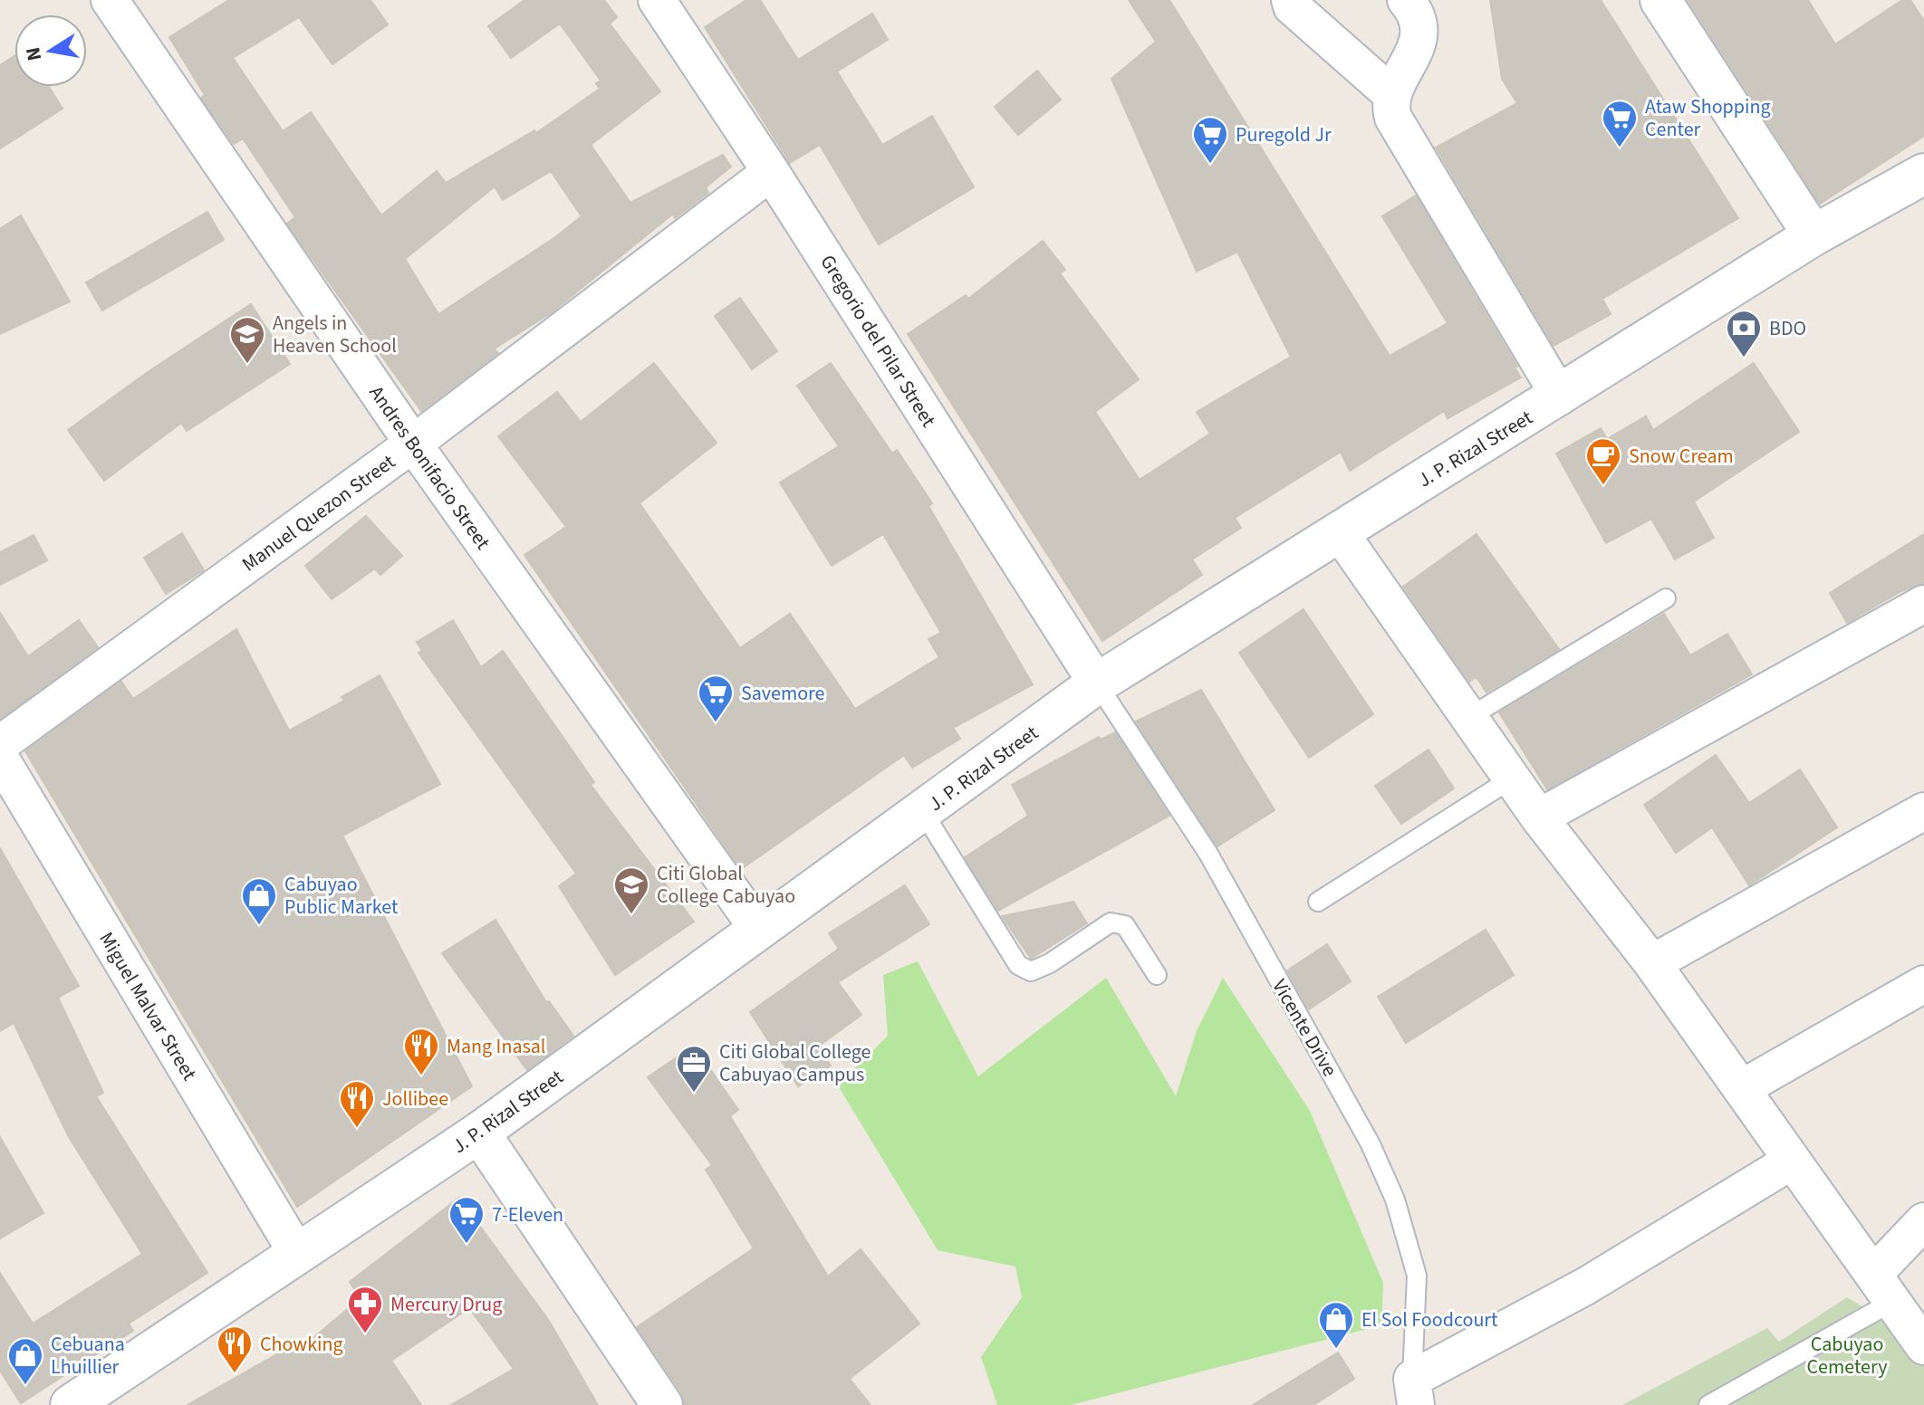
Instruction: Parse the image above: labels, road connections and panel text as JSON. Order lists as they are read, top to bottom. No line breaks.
{"streets":{"main road":["J. P. Rizal Street"],"street":["Gregorio del Pilar Street","Andres Bonifacio Street","Manuel Quezon Street","Miguel Malvar Street"],"lane":["Vicente Drive"]},"crossings":[["Gregorio del Pilar Street","J. P. Rizal Street"],["Gregorio del Pilar Street","Manuel Quezon Street"],["Gregorio del Pilar Street","Vicente Drive"],["J. P. Rizal Street","Andres Bonifacio Street"],["J. P. Rizal Street","Miguel Malvar Street"],["J. P. Rizal Street","Vicente Drive"],["Andres Bonifacio Street","Manuel Quezon Street"]],"parks":["Cabuyao Cemetery"],"places":{"supermarket":["Ataw Shopping Center","Puregold Jr","Savemore","7-Eleven"],"bank":["BDO"],"school or university":["Angels in Heaven School","Citi Global College Cabuyao"],"cafe":["Snow Cream"],"shop":["Cabuyao Public Market","El Sol Foodcourt","Cebuana Lhuillier"],"restaurant":["Mang Inasal","Jollibee","Chowking"],"office":["Citi Global College Cabuyao Campus"],"pharmacy":["Mercury Drug"]},"north":"left"}
